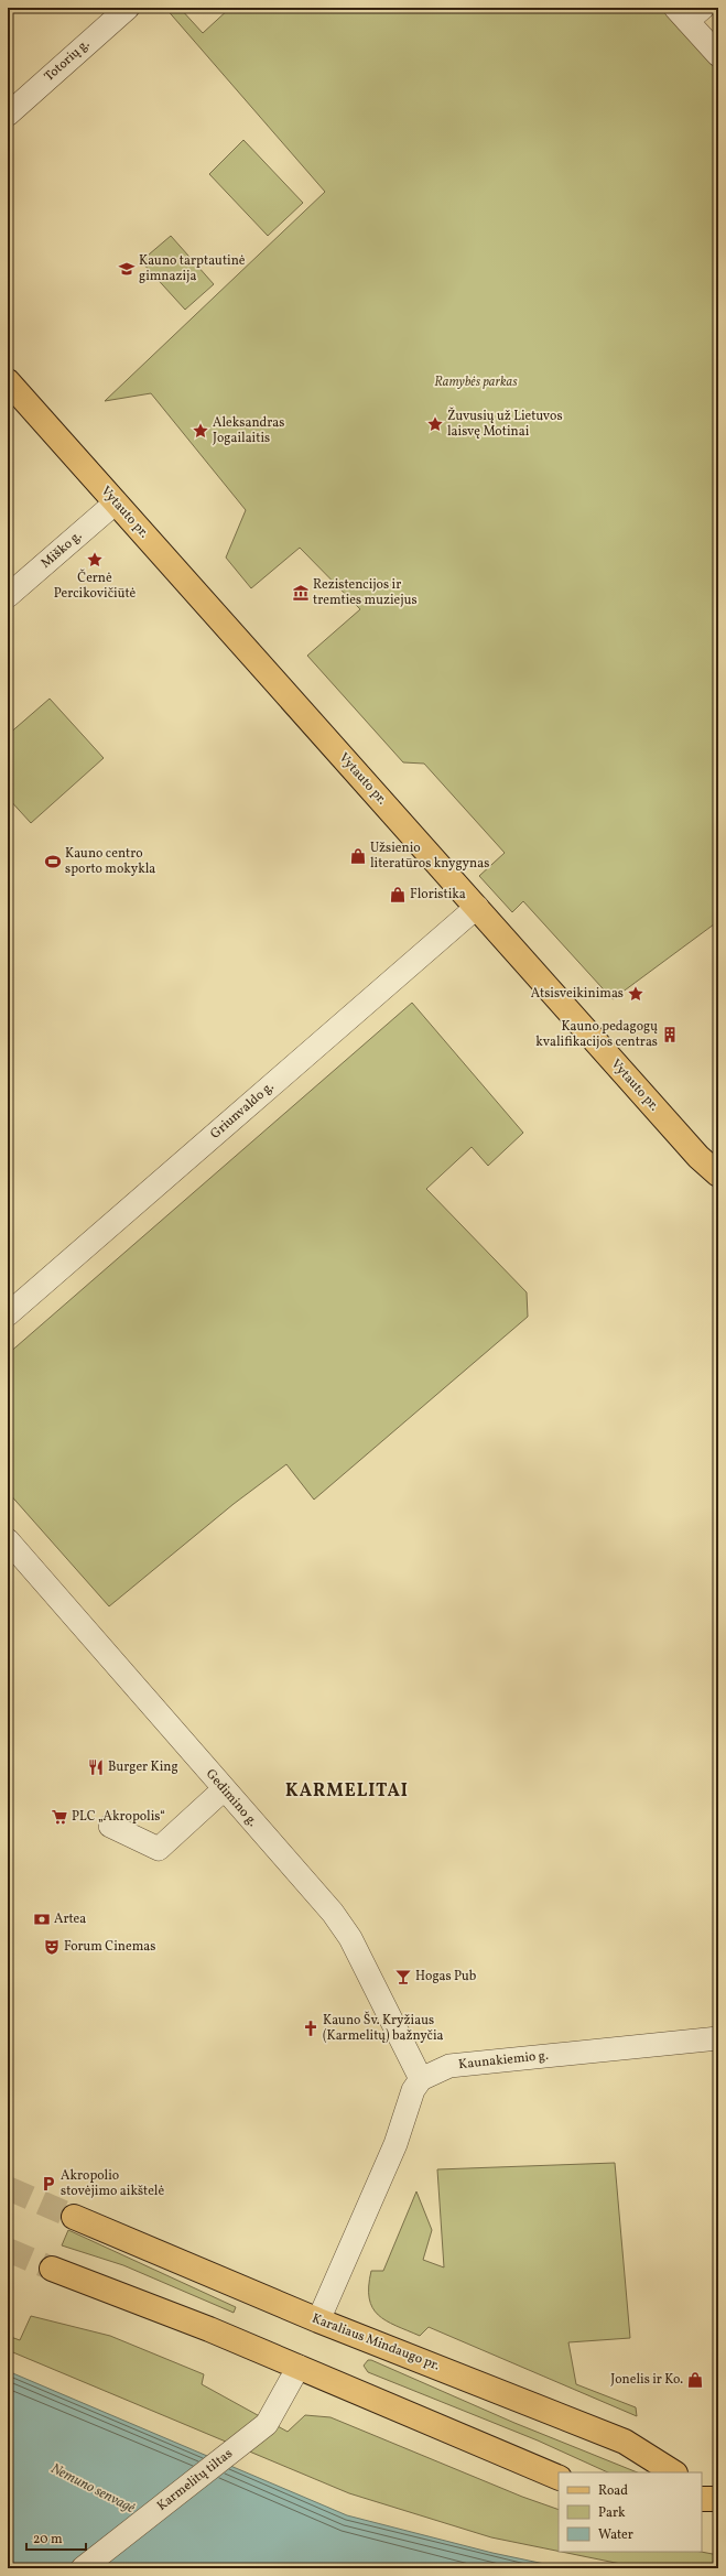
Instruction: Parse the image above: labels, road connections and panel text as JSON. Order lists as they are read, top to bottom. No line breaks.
{"streets":{"main road":["Vytauto pr.","Karaliaus Mindaugo pr."],"street":["Totorių g.","Miško g.","Griunvaldo g.","Gedimino g.","Kaunakiemio g.","Karmelitų tiltas"]},"crossings":[["Vytauto pr.","Miško g."],["Vytauto pr.","Griunvaldo g."],["Gedimino g.","Kaunakiemio g."]],"districts":["KARMELITAI"],"water":["Nemuno senvagė"],"parks":["Ramybės parkas"],"places":{"school or university":["Kauno tarptautinė gimnazija"],"place":["Žuvusių už Lietuvos laisvę Motinai","Aleksandras Jogailaitis","Černė Percikovičiūtė","Atsisveikinimas"],"museum":["Rezistencijos ir tremties muziejus"],"shop":["Užsienio literatūros knygynas","Floristika","Jonelis ir Ko."],"sports":["Kauno centro sporto mokykla"],"building":["Kauno pedagogų kvalifikacijos centras"],"restaurant":["Burger King"],"supermarket":["PLC „Akropolis“"],"bank":["Artea"],"theatre":["Forum Cinemas"],"bar":["Hogas Pub"],"church":["Kauno Šv. Kryžiaus (Karmelitų) bažnyčia"],"parking":["Akropolio stovėjimo aikštelė"]},"legend":["Road","Park","Water"],"scale_bar":"20 m"}
